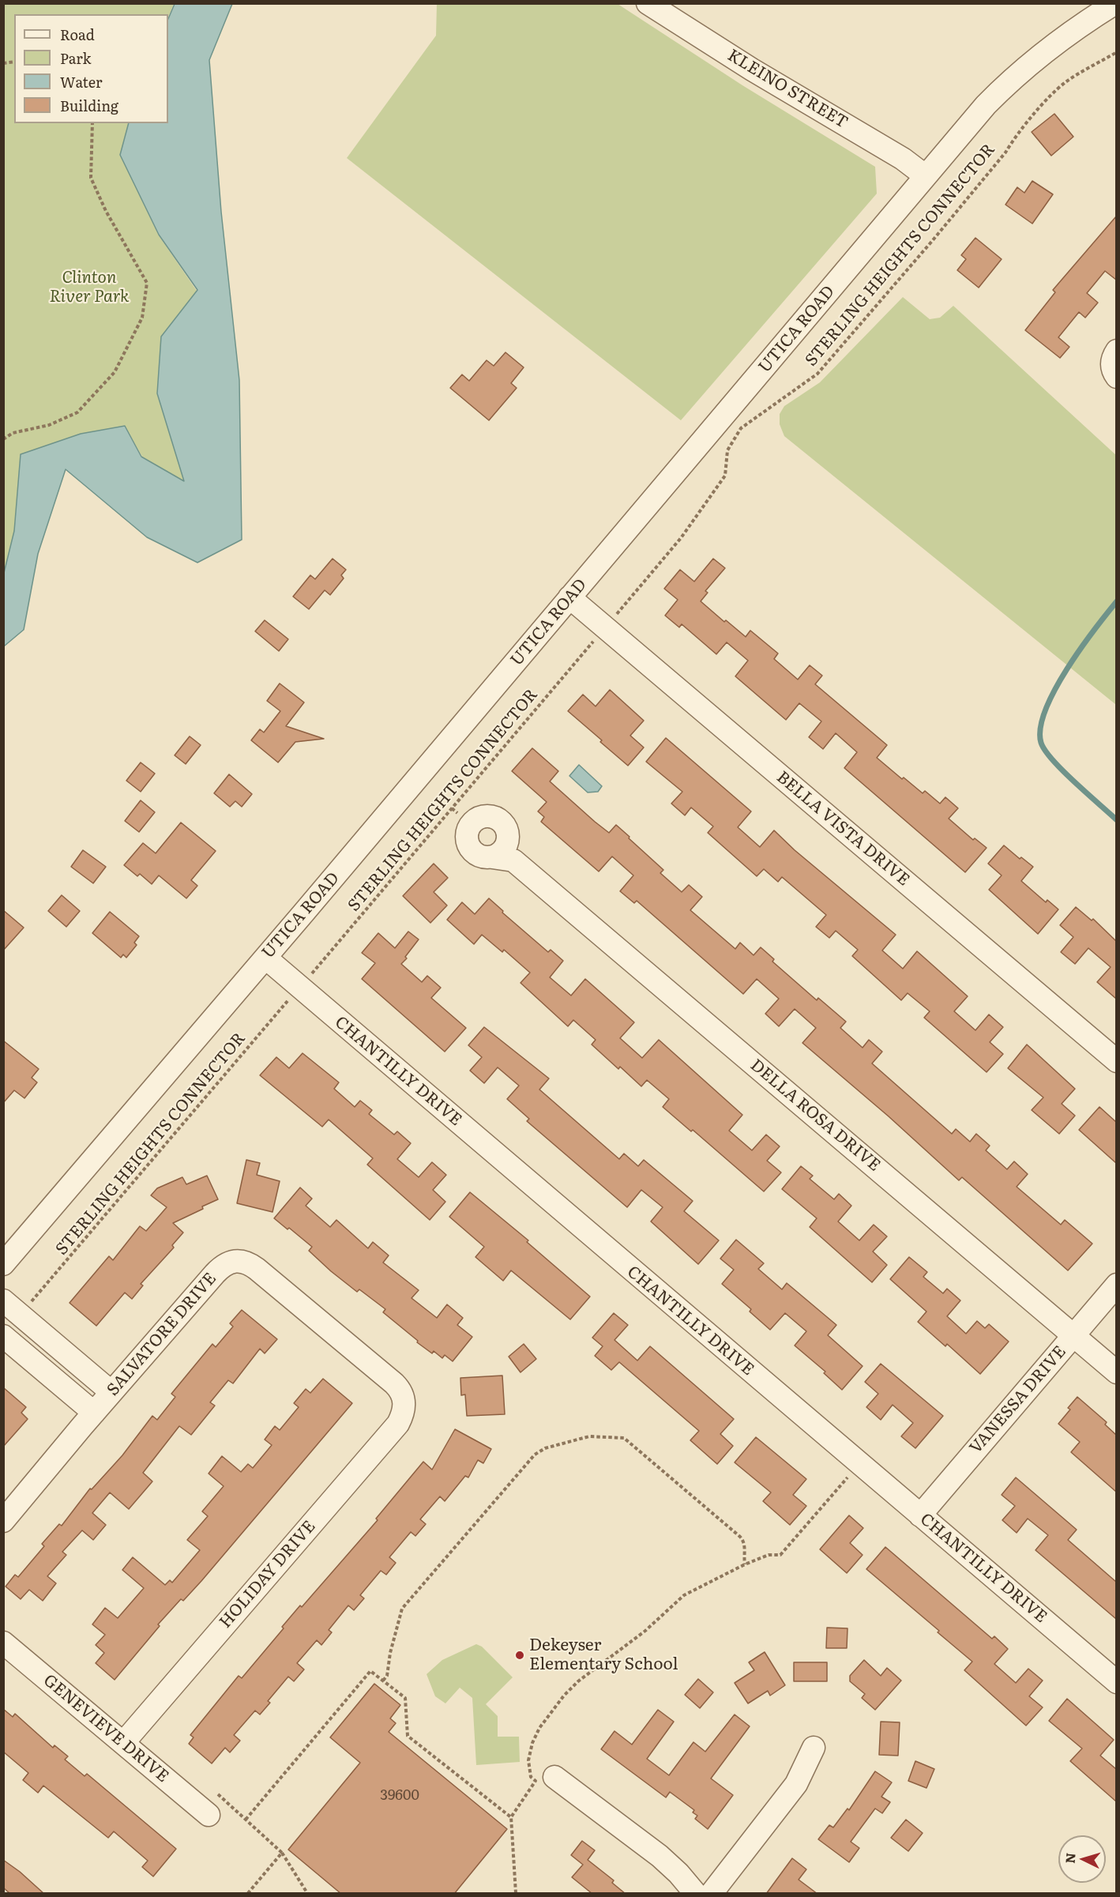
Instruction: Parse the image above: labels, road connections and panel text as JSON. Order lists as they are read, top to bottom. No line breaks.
{"streets":{"street":["KLEINO STREET","UTICA ROAD","BELLA VISTA DRIVE","CHANTILLY DRIVE","DELLA ROSA DRIVE","SALVATORE DRIVE","VANESSA DRIVE","HOLIDAY DRIVE","GENEVIEVE DRIVE"],"path":["STERLING HEIGHTS CONNECTOR"]},"crossings":[["KLEINO STREET","UTICA ROAD"],["UTICA ROAD","BELLA VISTA DRIVE"],["UTICA ROAD","CHANTILLY DRIVE"],["CHANTILLY DRIVE","VANESSA DRIVE"],["DELLA ROSA DRIVE","VANESSA DRIVE"],["SALVATORE DRIVE","HOLIDAY DRIVE"],["HOLIDAY DRIVE","GENEVIEVE DRIVE"]],"parks":["Clinton River Park"],"places":["Dekeyser Elementary School"],"house_numbers":["39600"],"legend":["Road","Park","Water","Building"],"north":"left"}
